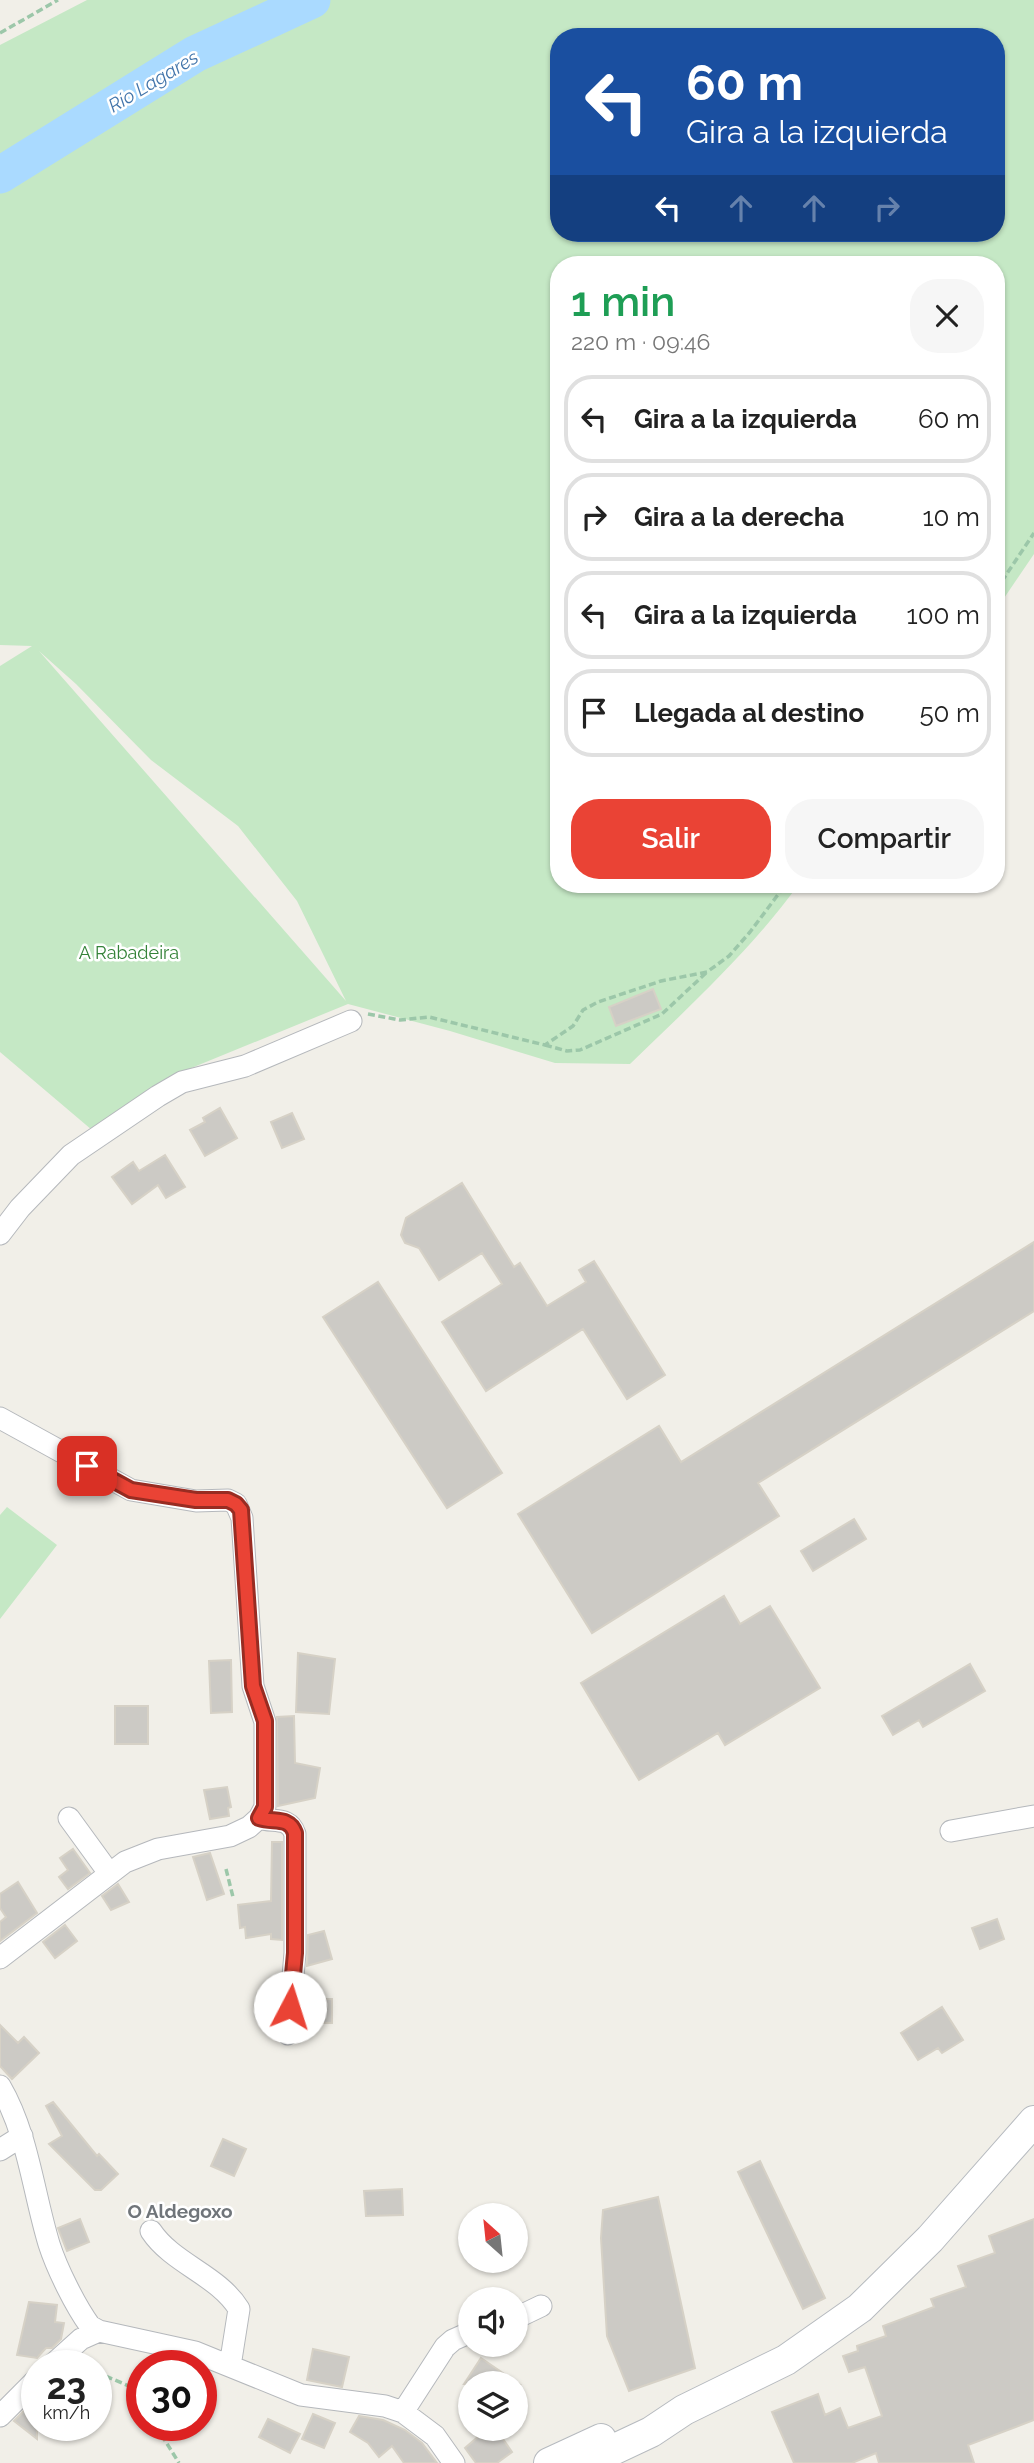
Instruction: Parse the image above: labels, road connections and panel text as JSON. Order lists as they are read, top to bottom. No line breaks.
{"districts":["O Aldegoxo"],"water":["Río Lagares"],"parks":["A Rabadeira"],"north":"top left","page":{"turn":["60 m","Gira a la izquierda"],"heading":["1 min","220 m · 09:46"],"list":[{"name":"Gira a la izquierda","value":"60 m"},{"name":"Gira a la derecha","value":"10 m"},{"name":"Gira a la izquierda","value":"100 m"},{"name":"Llegada al destino","value":"50 m"}],"buttons":["Salir","Compartir"],"speed":"23 km/h","limit":"30"}}
